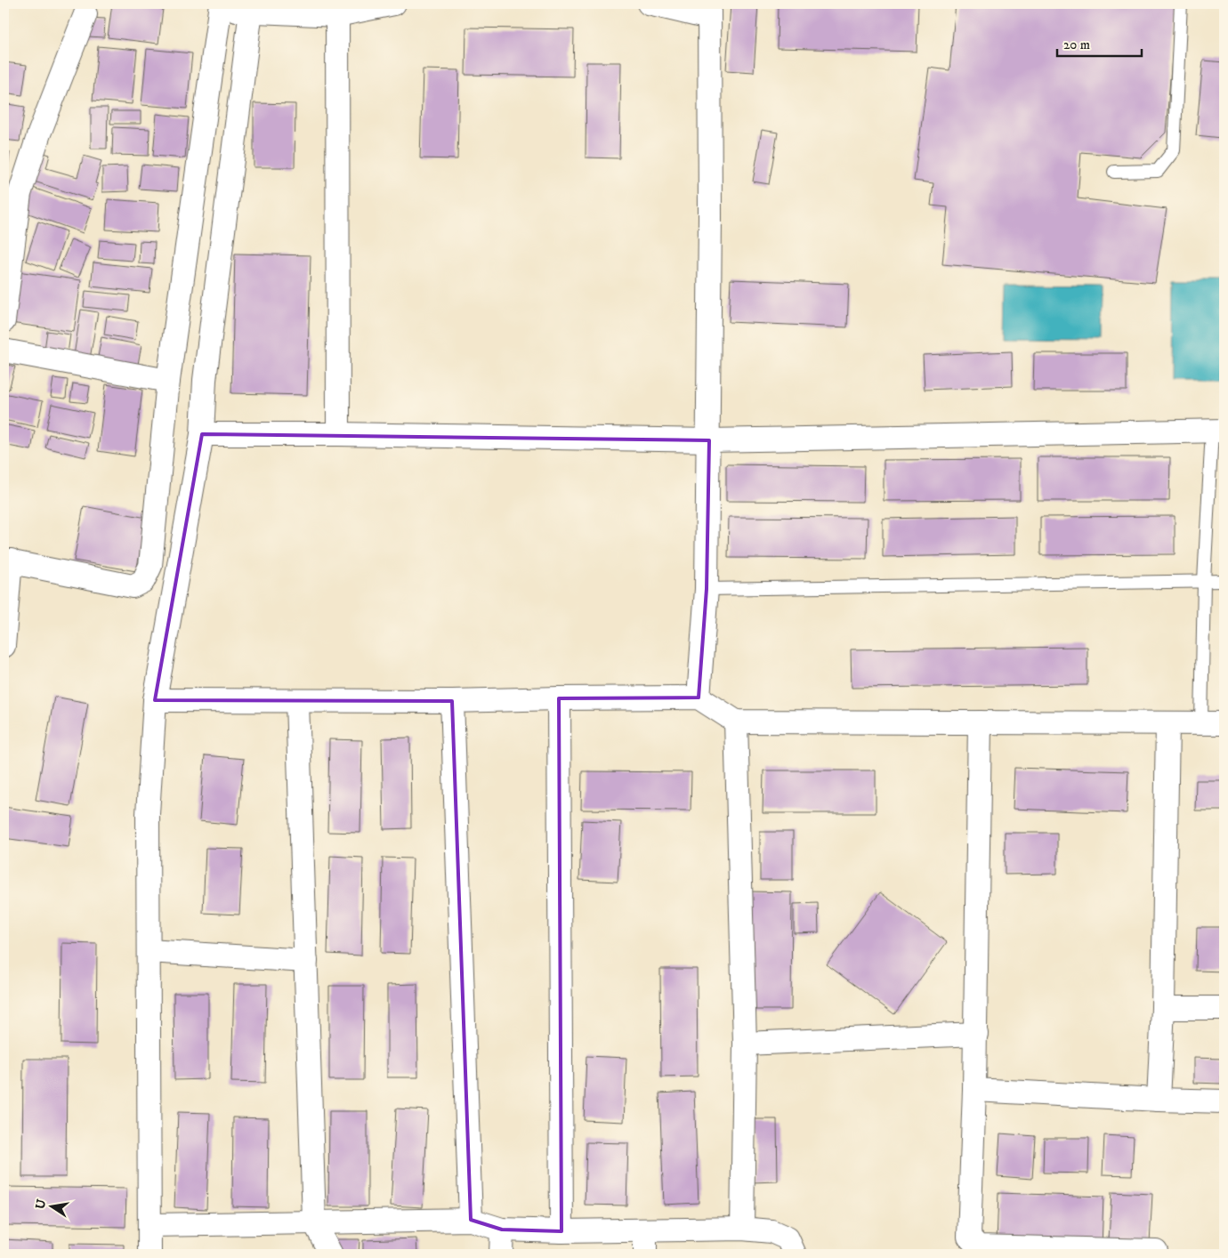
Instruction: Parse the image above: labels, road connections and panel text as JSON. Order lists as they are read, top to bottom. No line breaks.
{"scale_bar":"20 m","north":"left"}
